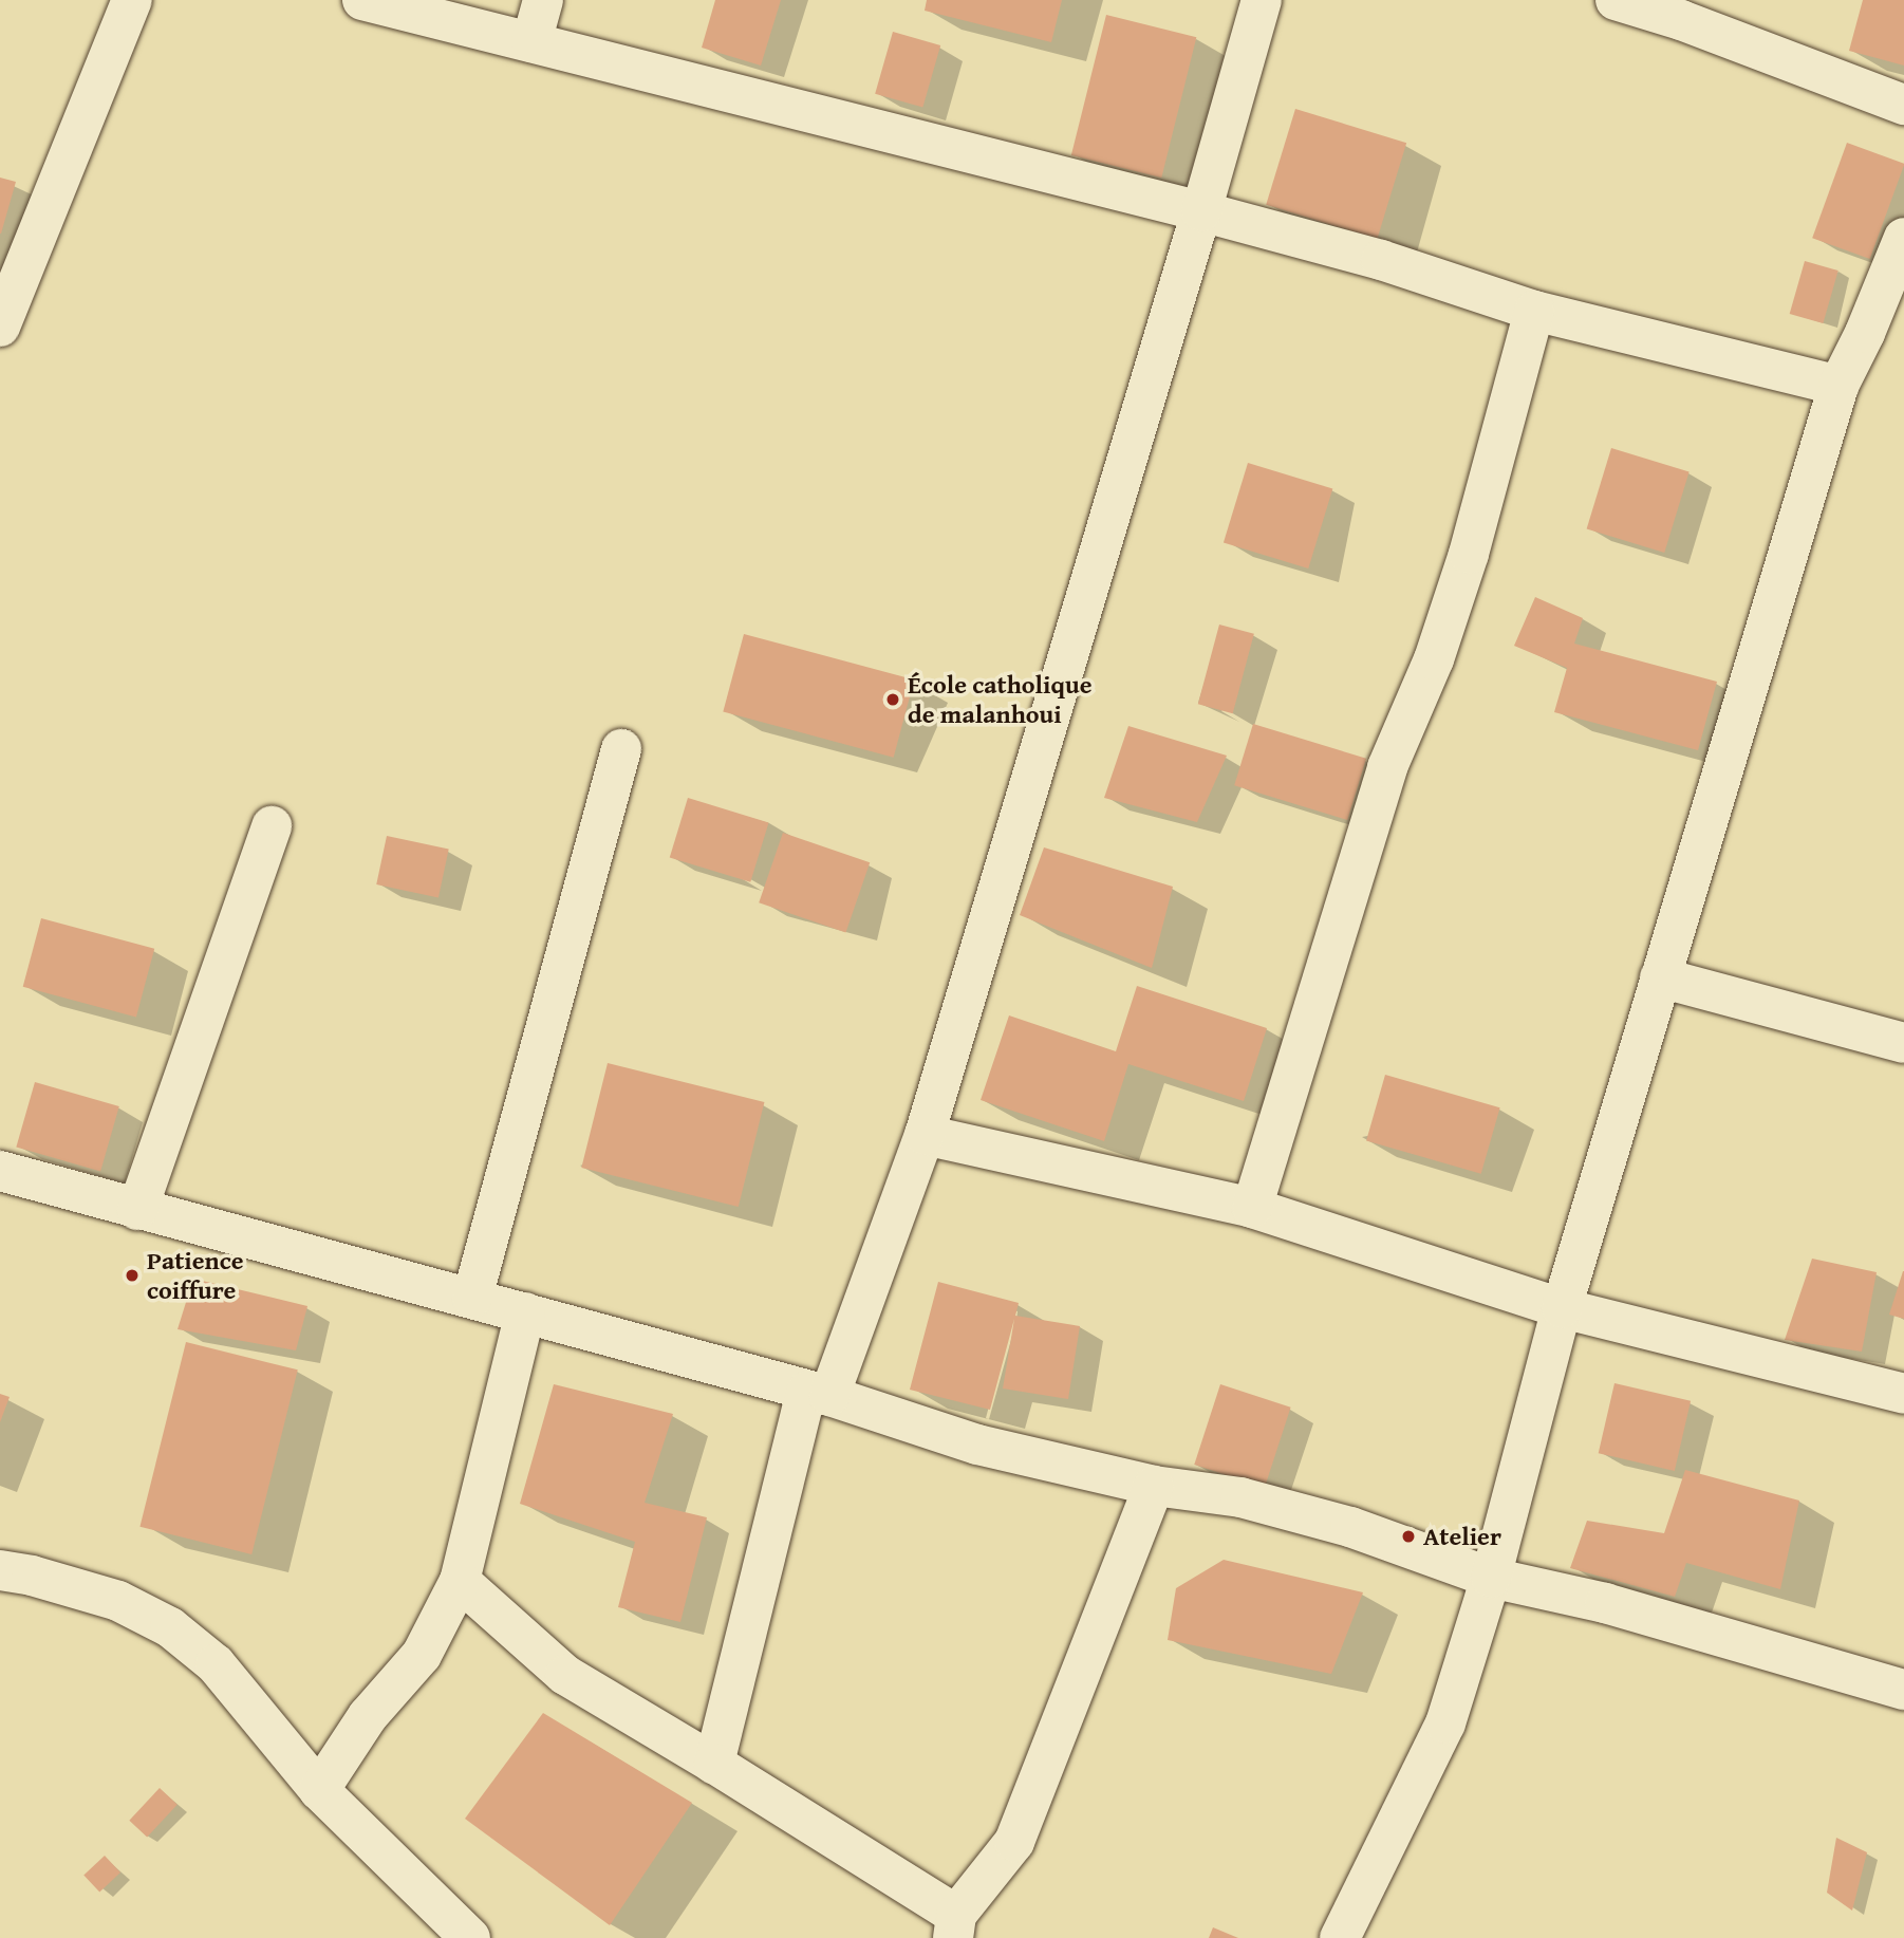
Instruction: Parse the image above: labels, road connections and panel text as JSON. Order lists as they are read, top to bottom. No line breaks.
{"places":["École catholique de malanhoui","Patience coiffure","Atelier"]}
